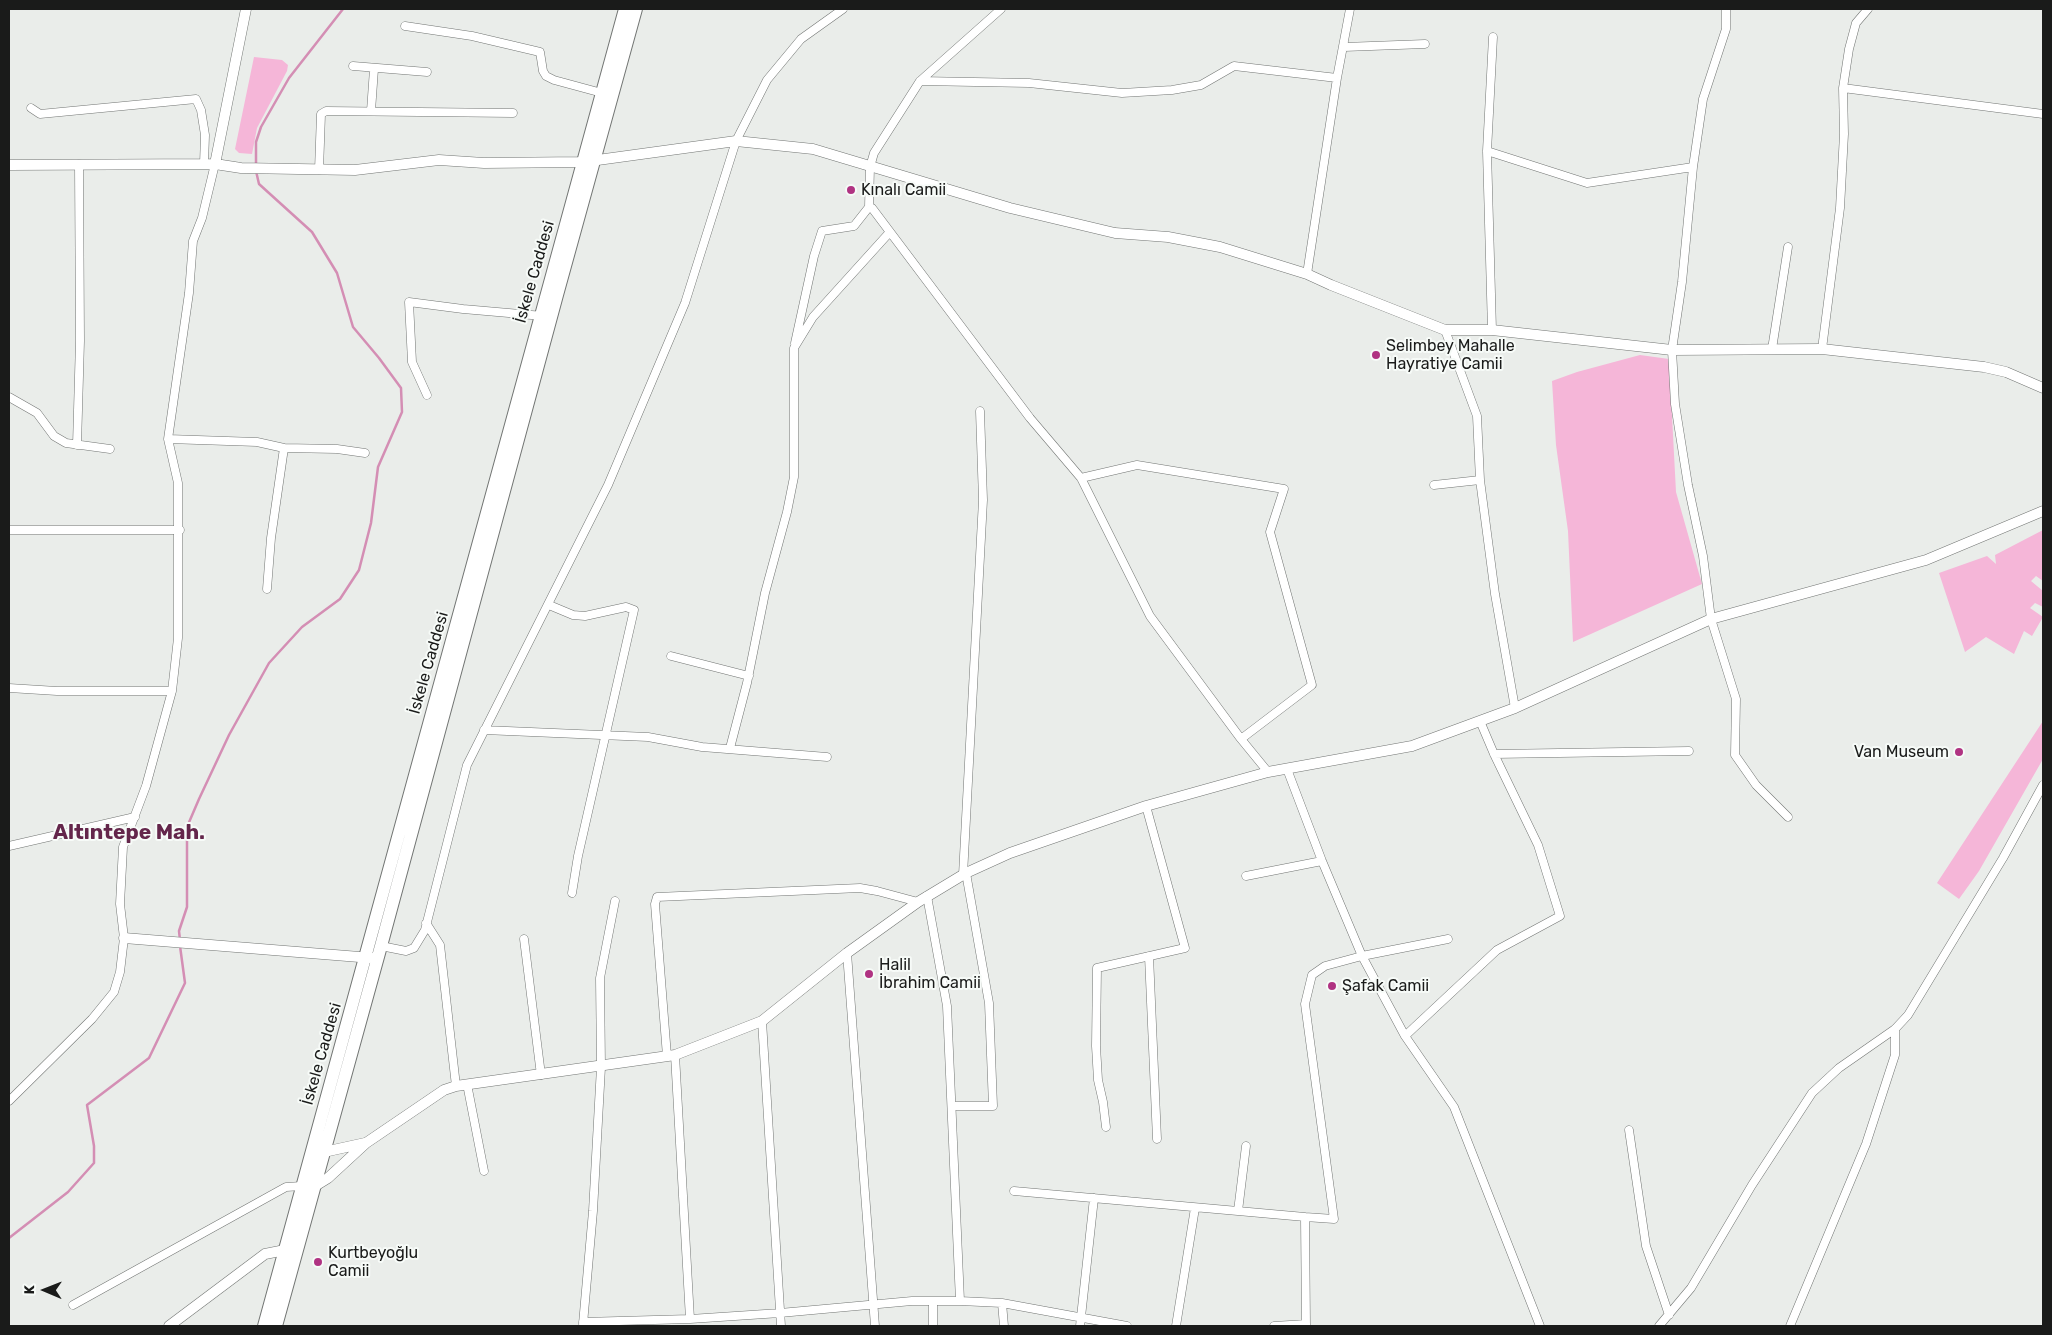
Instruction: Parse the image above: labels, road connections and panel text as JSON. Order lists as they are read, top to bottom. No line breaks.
{"streets":{"main road":["İskele Caddesi"]},"districts":["Altıntepe Mah."],"places":["Kınalı Camii","Selimbey Mahalle Hayratiye Camii","Van Museum","Halil İbrahim Camii","Şafak Camii","Kurtbeyoğlu Camii"],"north":"left"}
